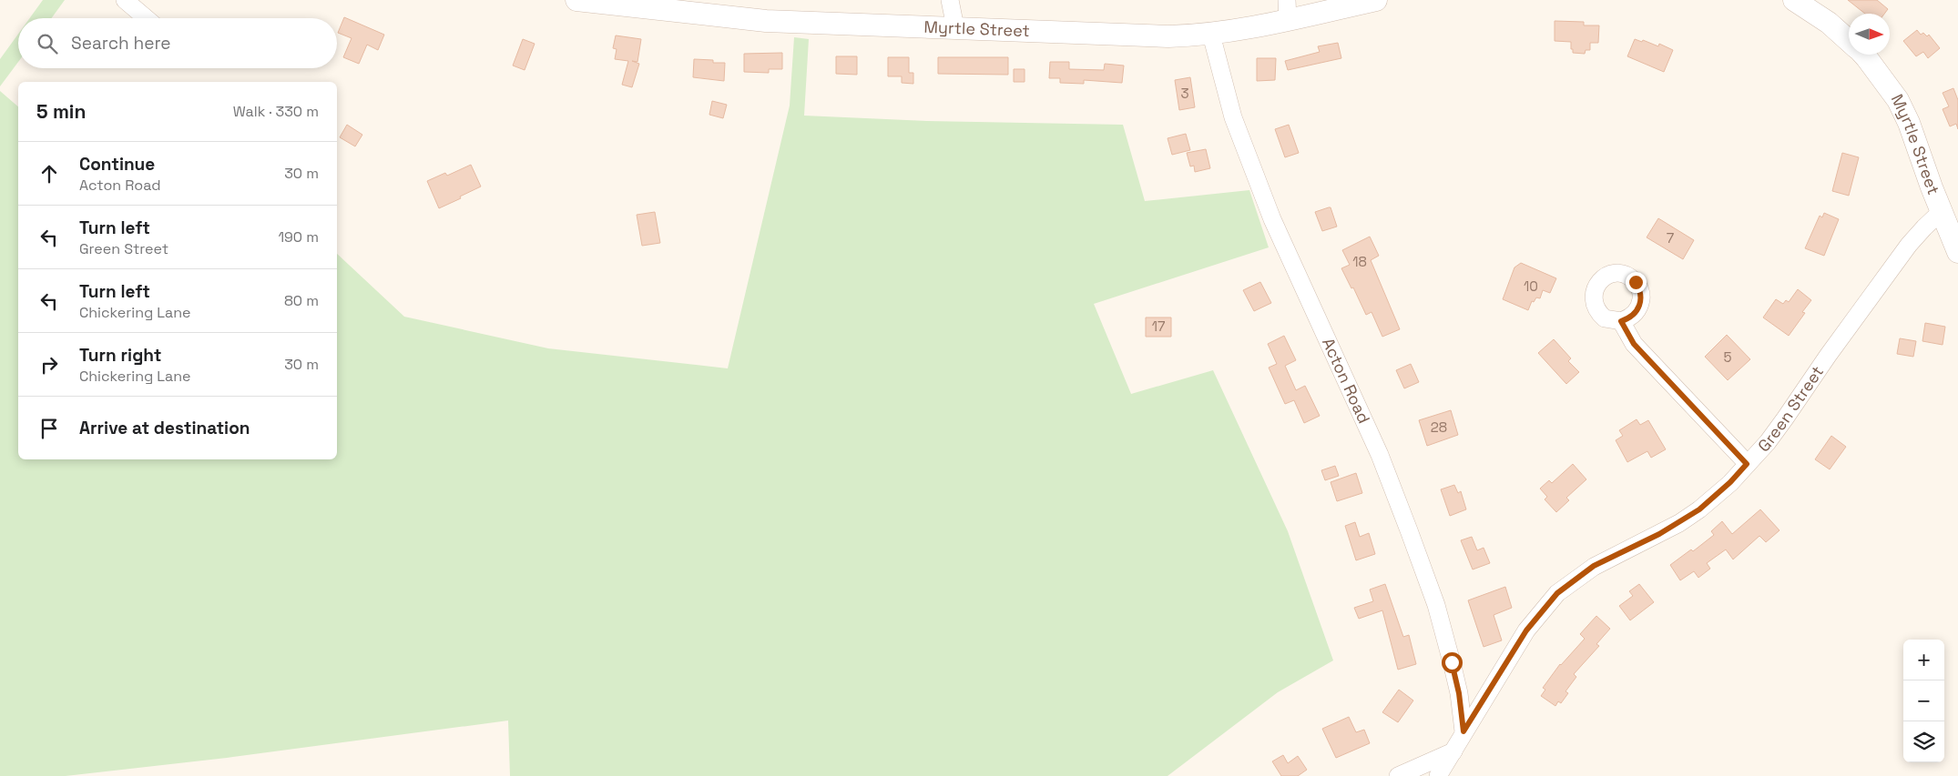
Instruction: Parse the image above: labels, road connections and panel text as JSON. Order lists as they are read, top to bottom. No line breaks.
{"streets":{"street":["Myrtle Street","Acton Road","Green Street"]},"crossings":[["Myrtle Street","Acton Road"],["Myrtle Street","Green Street"],["Acton Road","Green Street"]],"house_numbers":["3","7","18","10","17","5","28"],"north":"right","page":{"search":"Search here","heading":["5 min","Walk · 330 m"],"list":[["Continue","Acton Road","30 m"],["Turn left","Green Street","190 m"],["Turn left","Chickering Lane","80 m"],["Turn right","Chickering Lane","30 m"],"Arrive at destination"],"map_buttons":["+","−"]}}
